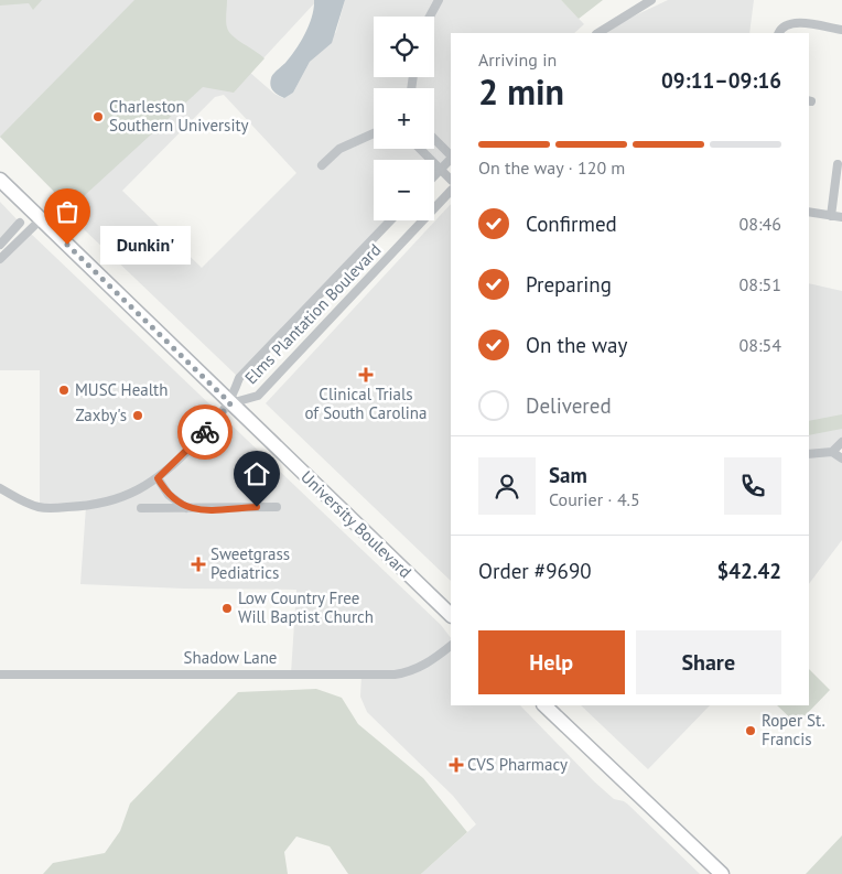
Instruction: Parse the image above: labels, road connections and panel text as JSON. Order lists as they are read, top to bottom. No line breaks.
{"streets":{"main road":["University Boulevard"],"street":["Elms Plantation Boulevard","Shadow Lane"]},"crossings":[["Elms Plantation Boulevard","University Boulevard"]],"places":{"other":["Charleston Southern University","Dunkin'","MUSC Health","Zaxby's","Low Country Free Will Baptist Church","Roper St. Francis"],"health":["Clinical Trials of South Carolina","Sweetgrass Pediatrics","CVS Pharmacy"]},"page":{"map_buttons":["+","−"],"heading":["2 min","Arriving in","09:11–09:16"],"panel":["Sam","Courier · 4.5","Order #9690","$42.42"],"bar":"On the way · 120 m","list":[["Confirmed","08:46"],["Preparing","08:51"],["On the way","08:54"],"Delivered"],"bubble":"Dunkin'","buttons":["Help","Share"]}}
